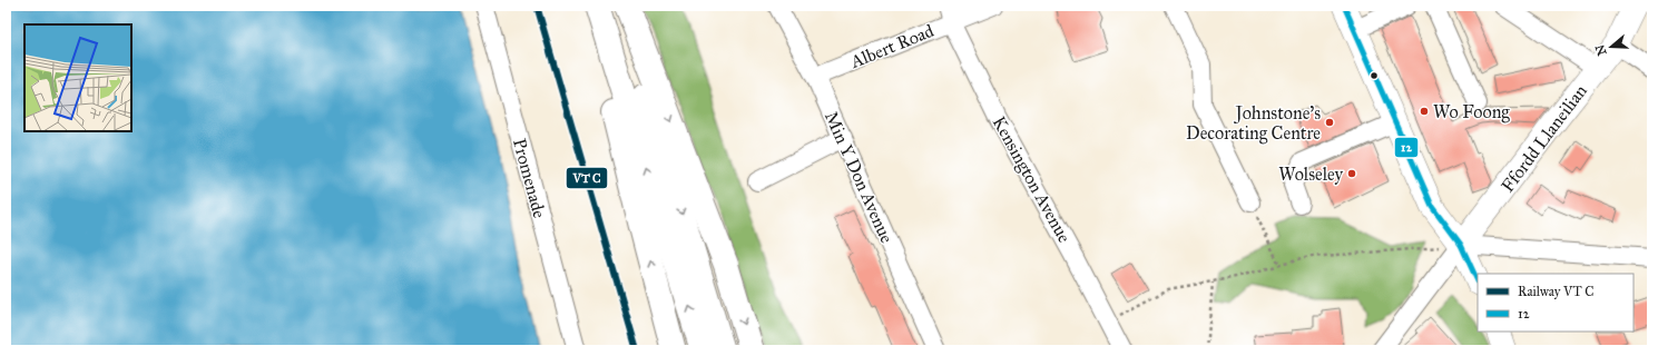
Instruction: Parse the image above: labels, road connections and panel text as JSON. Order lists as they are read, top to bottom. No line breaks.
{"streets":{"main road":["Ffordd Llaneilian"],"street":["Albert Road","Min Y Don Avenue","Promenade","Kensington Avenue"]},"crossings":[["Albert Road","Min Y Don Avenue"],["Albert Road","Kensington Avenue"]],"places":["Wo Foong","Johnstone's Decorating Centre","Wolseley"],"lines":["transit line 12"],"legend":["Railway VT C","12"],"north":"left"}
